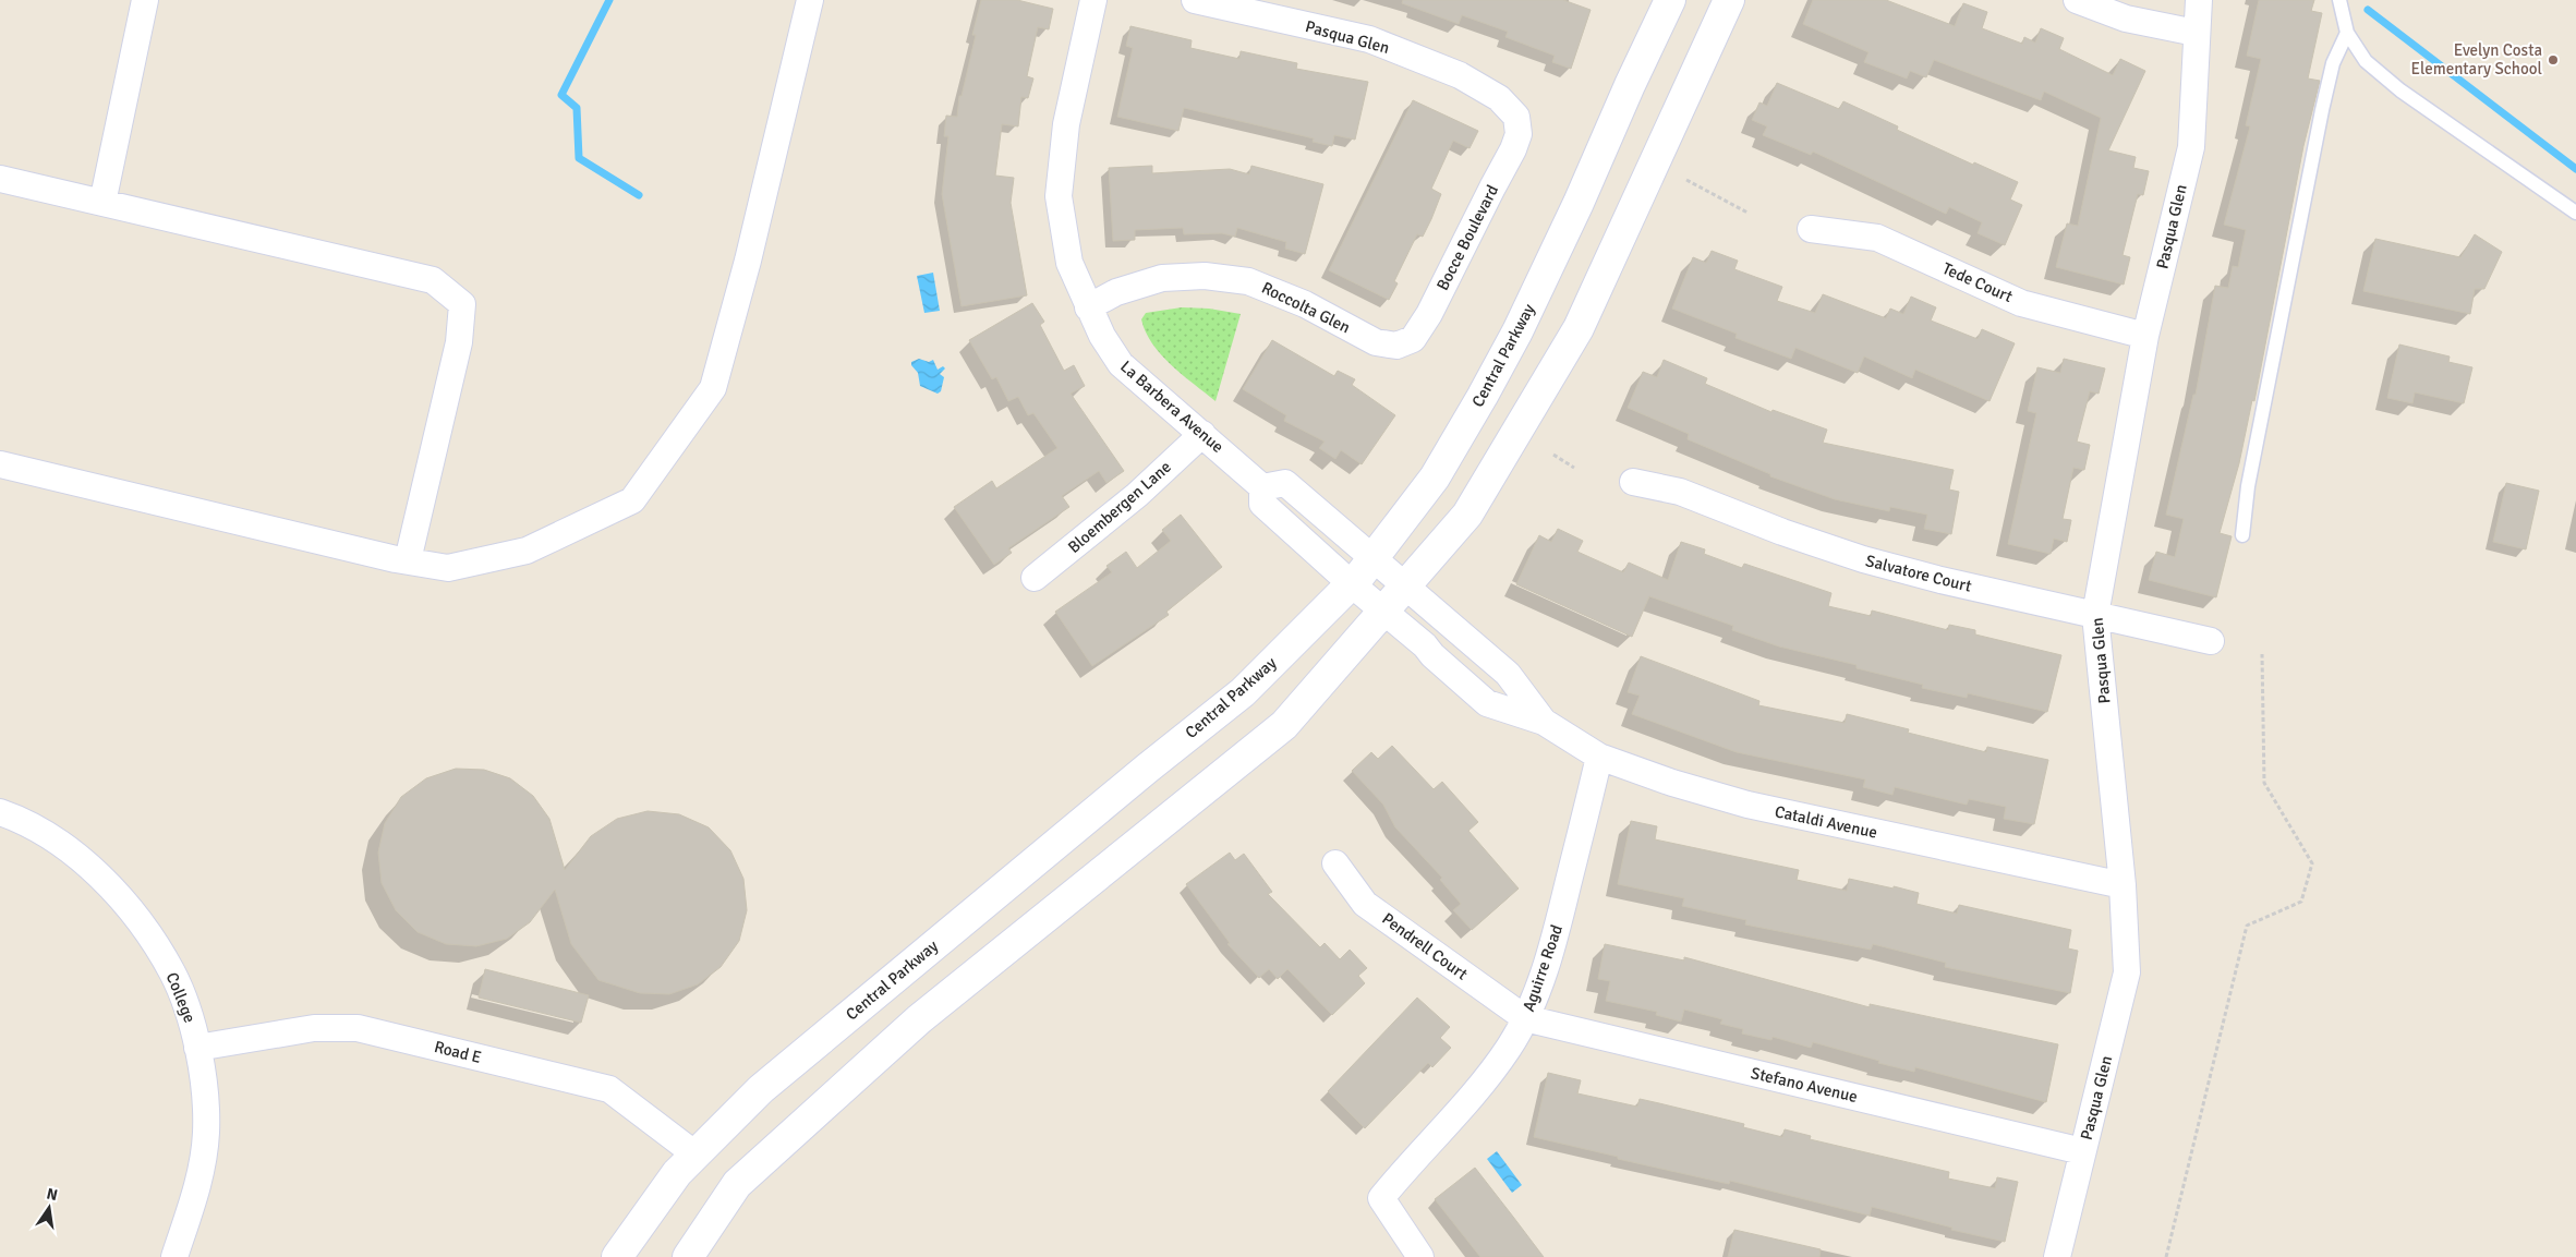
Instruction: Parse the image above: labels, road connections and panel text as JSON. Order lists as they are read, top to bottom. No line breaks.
{"streets":{"main road":["Central Parkway"],"street":["Pasqua Glen","Bocce Boulevard","Tede Court","Roccolta Glen","La Barbera Avenue","Bloembergen Lane","Salvatore Court","Cataldi Avenue","Pendrell Court","Aguirre Road","College","Road E","Stefano Avenue"]},"crossings":[["Pasqua Glen","Bocce Boulevard"],["Pasqua Glen","Tede Court"],["Pasqua Glen","Salvatore Court"],["Pasqua Glen","Cataldi Avenue"],["Pasqua Glen","Stefano Avenue"],["Bocce Boulevard","Roccolta Glen"],["Roccolta Glen","La Barbera Avenue"],["Central Parkway","Cataldi Avenue"],["Central Parkway","Road E"],["La Barbera Avenue","Bloembergen Lane"],["Cataldi Avenue","Aguirre Road"],["Pendrell Court","Aguirre Road"],["Pendrell Court","Stefano Avenue"],["Aguirre Road","Stefano Avenue"],["College","Road E"]],"places":["Evelyn Costa Elementary School"],"north":"top"}
